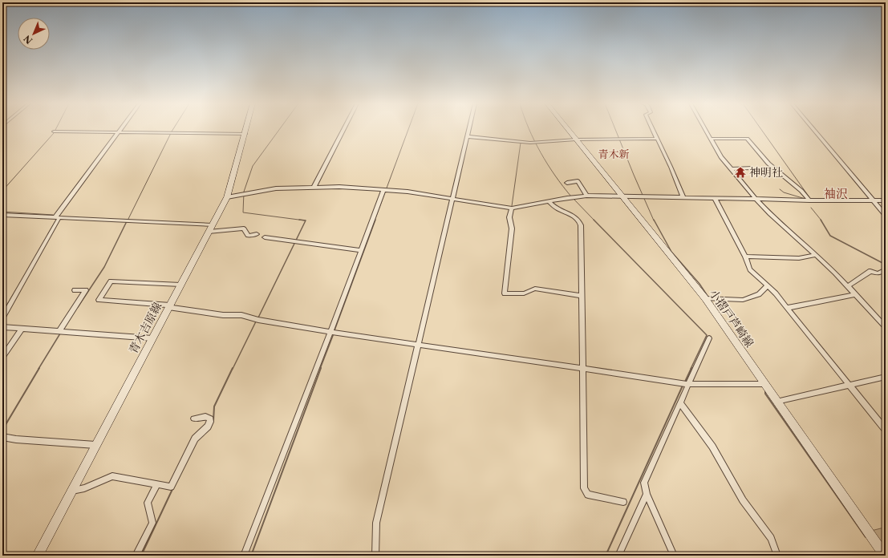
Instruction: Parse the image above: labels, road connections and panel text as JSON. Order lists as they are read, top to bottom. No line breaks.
{"streets":{"main road":["小摺戸芦崎線","青木吉原線"]},"districts":["青木新","袖沢"],"places":{"temple":["神明社"]},"north":"bottom left"}
